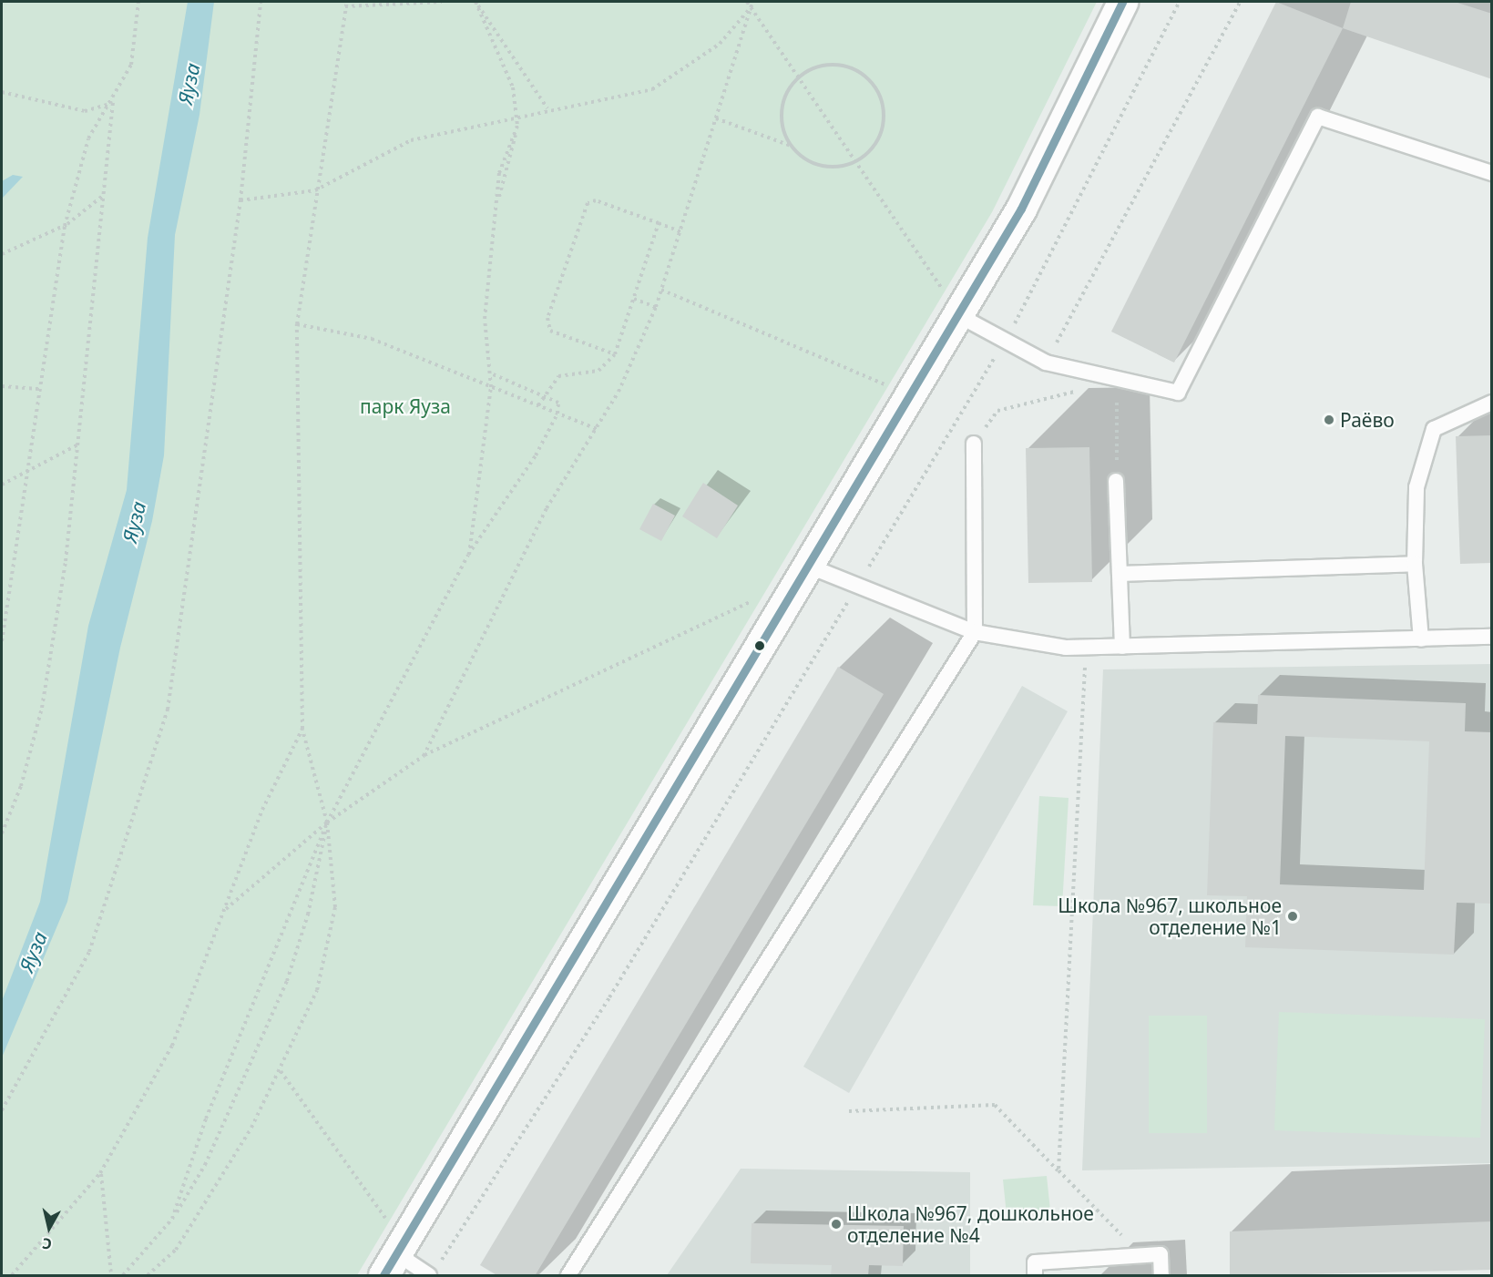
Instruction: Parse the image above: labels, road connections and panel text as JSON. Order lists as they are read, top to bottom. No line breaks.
{"water":["Яуза"],"parks":["парк Яуза"],"places":["Раёво","Школа №967, школьное отделение №1","Школа №967, дошкольное отделение №4"],"north":"bottom"}
